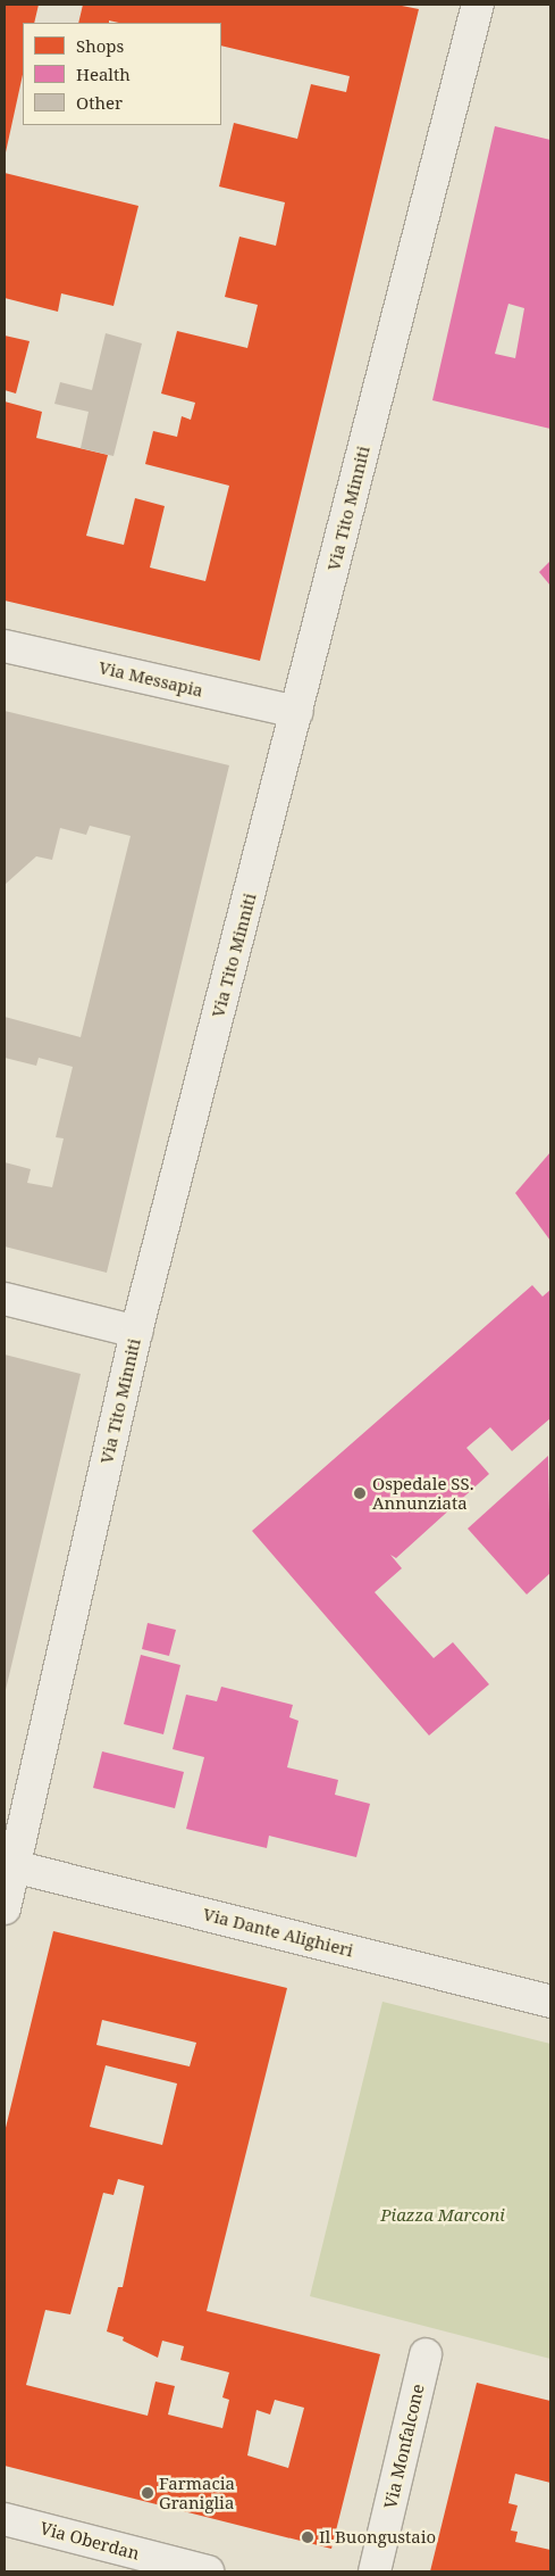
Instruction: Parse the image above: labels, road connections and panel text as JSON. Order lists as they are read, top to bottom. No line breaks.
{"streets":{"main road":["Via Tito Minniti","Via Messapia","Via Dante Alighieri","Via Monfalcone","Via Oberdan"]},"crossings":[["Via Tito Minniti","Via Messapia"],["Via Tito Minniti","Via Dante Alighieri"]],"parks":["Piazza Marconi"],"places":["Ospedale SS. Annunziata","Farmacia Graniglia","Il Buongustaio"],"legend":["Shops","Health","Other"]}
